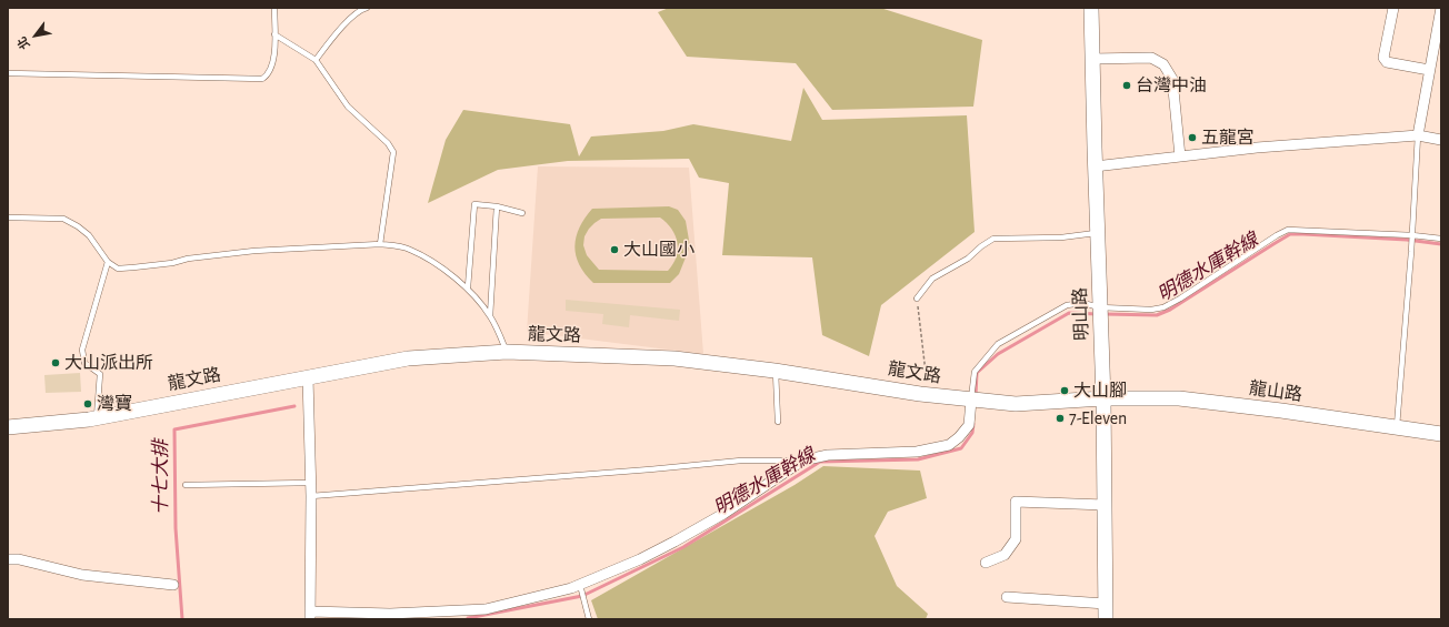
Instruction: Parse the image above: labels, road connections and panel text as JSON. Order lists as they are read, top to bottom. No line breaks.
{"streets":{"street":["明山路","龍文路","龍山路"]},"crossings":[["明山路","龍文路"],["明山路","龍山路"],["龍文路","龍山路"]],"water":["明德水庫幹線","十七大排"],"places":["台灣中油","五龍宮","大山國小","大山派出所","大山腳","灣寶","7-Eleven"],"north":"bottom left"}
